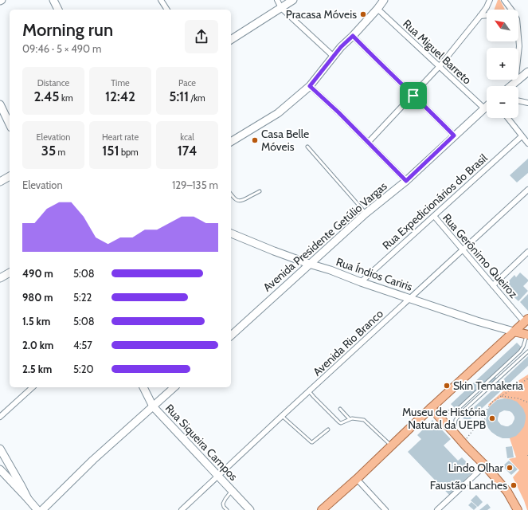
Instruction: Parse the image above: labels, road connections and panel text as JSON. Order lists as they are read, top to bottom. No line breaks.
{"streets":{"main road":["Avenida Presidente Getúlio Vargas","Rua Índios Cariris","Rua Siqueira Campos"],"street":["Rua Miguel Barreto","Rua Expedicionários do Brasil","Rua Gerônimo Queiroz","Avenida Rio Branco"]},"crossings":[["Rua Miguel Barreto","Avenida Presidente Getúlio Vargas"],["Rua Expedicionários do Brasil","Rua Gerônimo Queiroz"],["Rua Expedicionários do Brasil","Rua Índios Cariris"],["Avenida Presidente Getúlio Vargas","Rua Índios Cariris"],["Rua Gerônimo Queiroz","Avenida Rio Branco"],["Rua Índios Cariris","Avenida Rio Branco"],["Avenida Rio Branco","Rua Siqueira Campos"]],"places":["Pracasa Móveis","Casa Belle Móveis","Skin Temakeria","Museu de História Natural da UEPB","Lindo Olhar","Faustão Lanches"],"north":"top left","page":{"map_buttons":["+","−"],"heading":["Morning run","09:46 · 5 × 490 m"],"stats":[["Distance","2.45 km"],["Time","12:42"],["Pace","5:11 /km"],["Elevation","35 m"],["Heart rate","151 bpm"],["kcal","174"]],"chart":["Elevation","129–135 m"],"list":[{"name":"490 m","note":"5:08"},{"name":"980 m","note":"5:22"},{"name":"1.5 km","note":"5:08"},{"name":"2.0 km","note":"4:57"},{"name":"2.5 km","note":"5:20"}]}}
